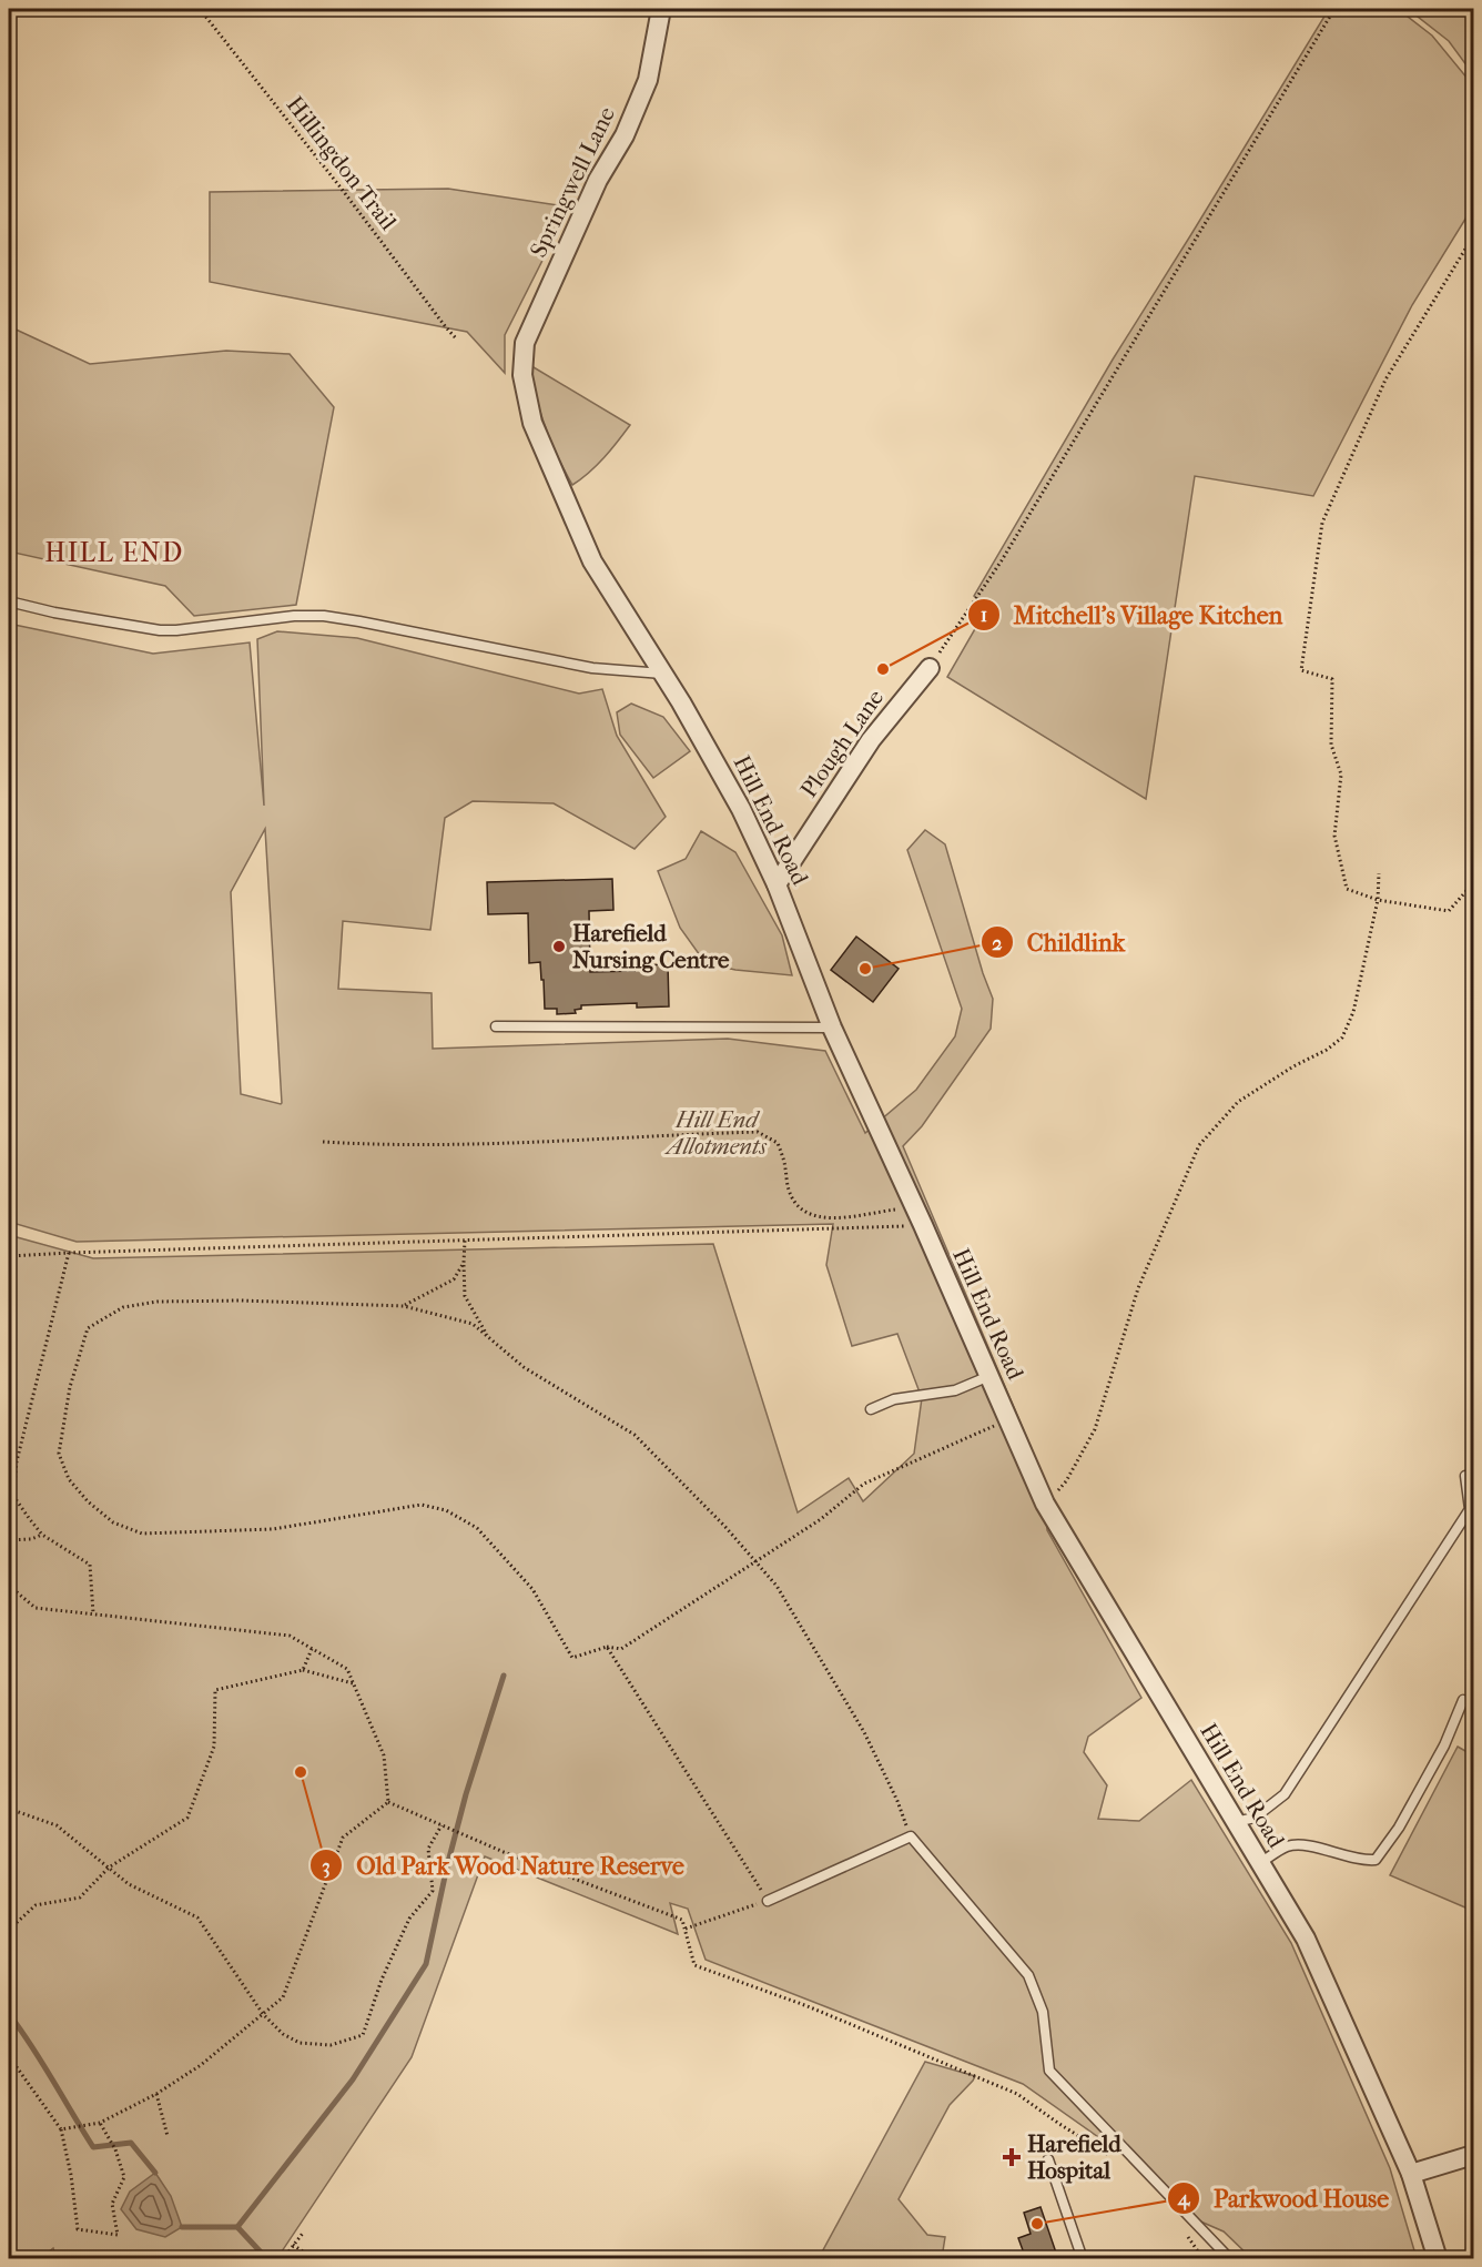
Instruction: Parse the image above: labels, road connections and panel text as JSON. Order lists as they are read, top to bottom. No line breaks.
{"streets":{"street":["Springwell Lane","Plough Lane","Hill End Road"],"path":["Hillingdon Trail"]},"crossings":[["Springwell Lane","Hill End Road"],["Plough Lane","Hill End Road"]],"districts":["HILL END"],"parks":["Hill End Allotments"],"places":{"other":["Mitchell's Village Kitchen","Harefield Nursing Centre","Childlink","Old Park Wood Nature Reserve","Parkwood House"],"health":["Harefield Hospital"]}}
